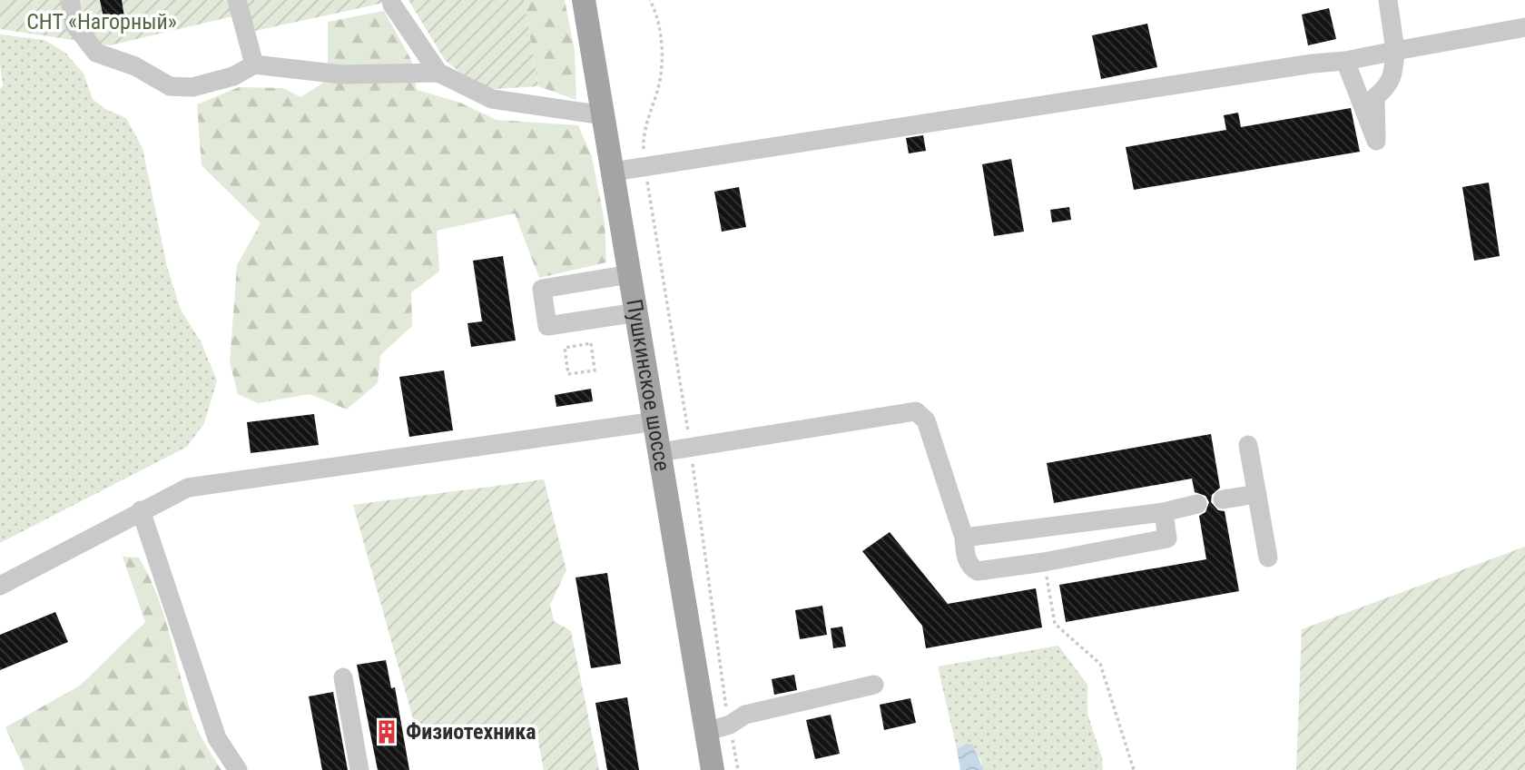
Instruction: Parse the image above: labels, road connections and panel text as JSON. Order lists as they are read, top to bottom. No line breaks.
{"streets":{"main road":["Пушкинское шоссе"]},"parks":["СНТ «Нагорный»"],"places":{"building":["Физиотехника"]}}
